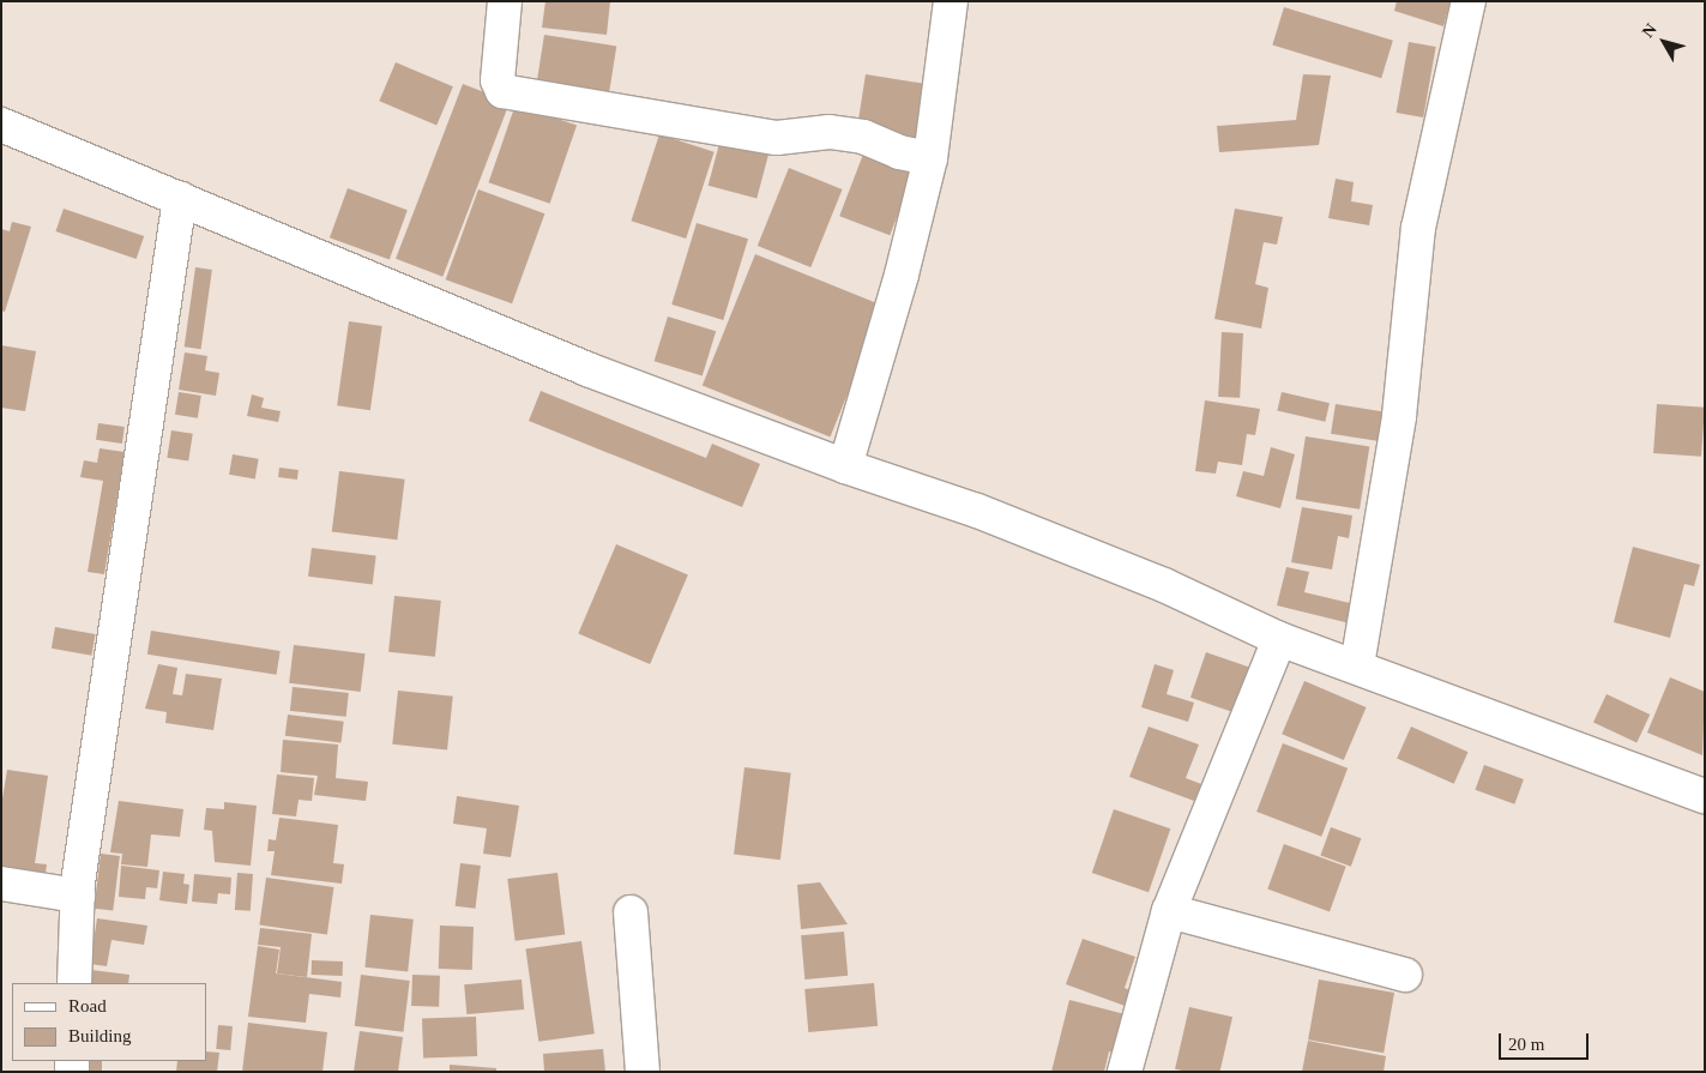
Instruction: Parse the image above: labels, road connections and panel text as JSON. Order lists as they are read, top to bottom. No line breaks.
{"legend":["Road","Building"],"scale_bar":"20 m","north":"top left"}
